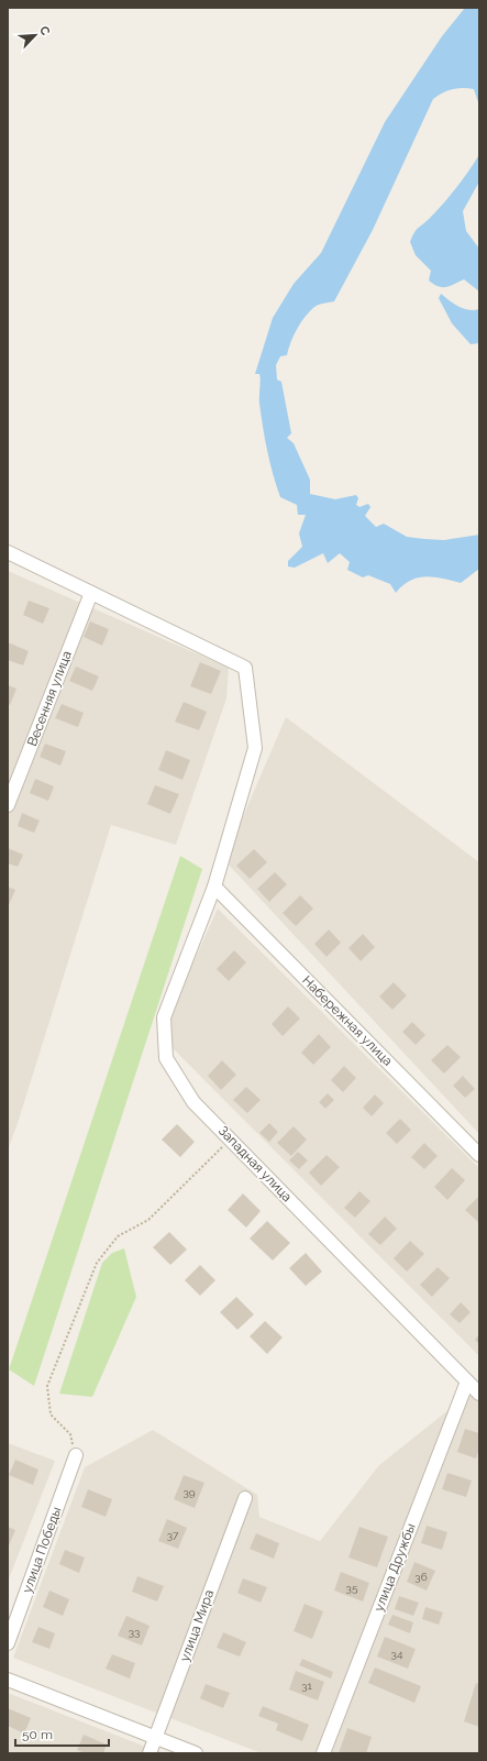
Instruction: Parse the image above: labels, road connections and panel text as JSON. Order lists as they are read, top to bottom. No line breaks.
{"streets":{"street":["Весенняя улица","Набережная улица","Западная улица","улица Победы","улица Дружбы","улица Мира"]},"crossings":[["Весенняя улица","Западная улица"],["Набережная улица","Западная улица"],["Западная улица","улица Дружбы"]],"house_numbers":["39","37","36","35","33","34","31"],"scale_bar":"50 m","north":"top right"}
